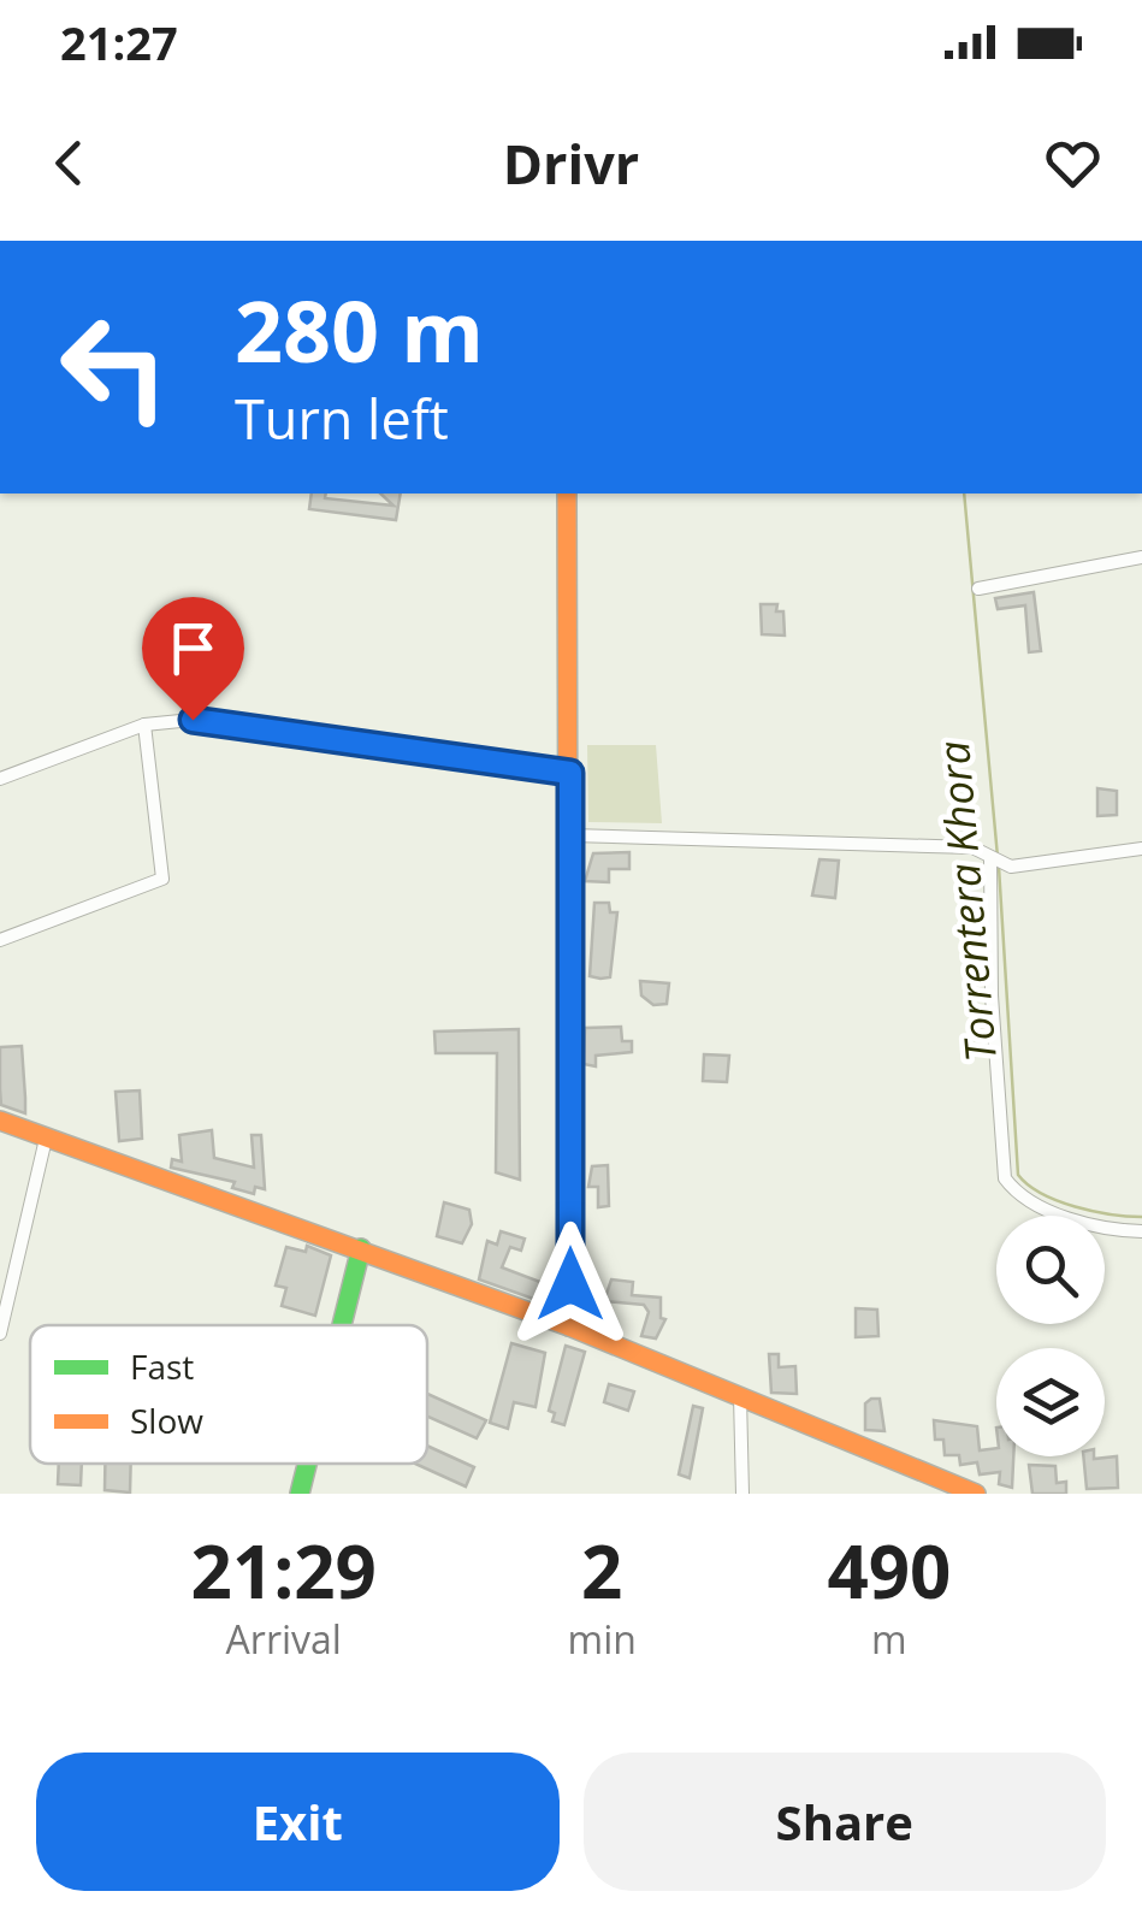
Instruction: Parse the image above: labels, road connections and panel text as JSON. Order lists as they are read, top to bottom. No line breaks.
{"water":["Torrentera Khora"],"legend":["Fast","Slow"],"page":{"status":"21:27","header":"Drivr","turn":["280 m","Turn left"],"eta":["21:29","Arrival","2","min","490","m"],"buttons":["Exit","Share"]}}
